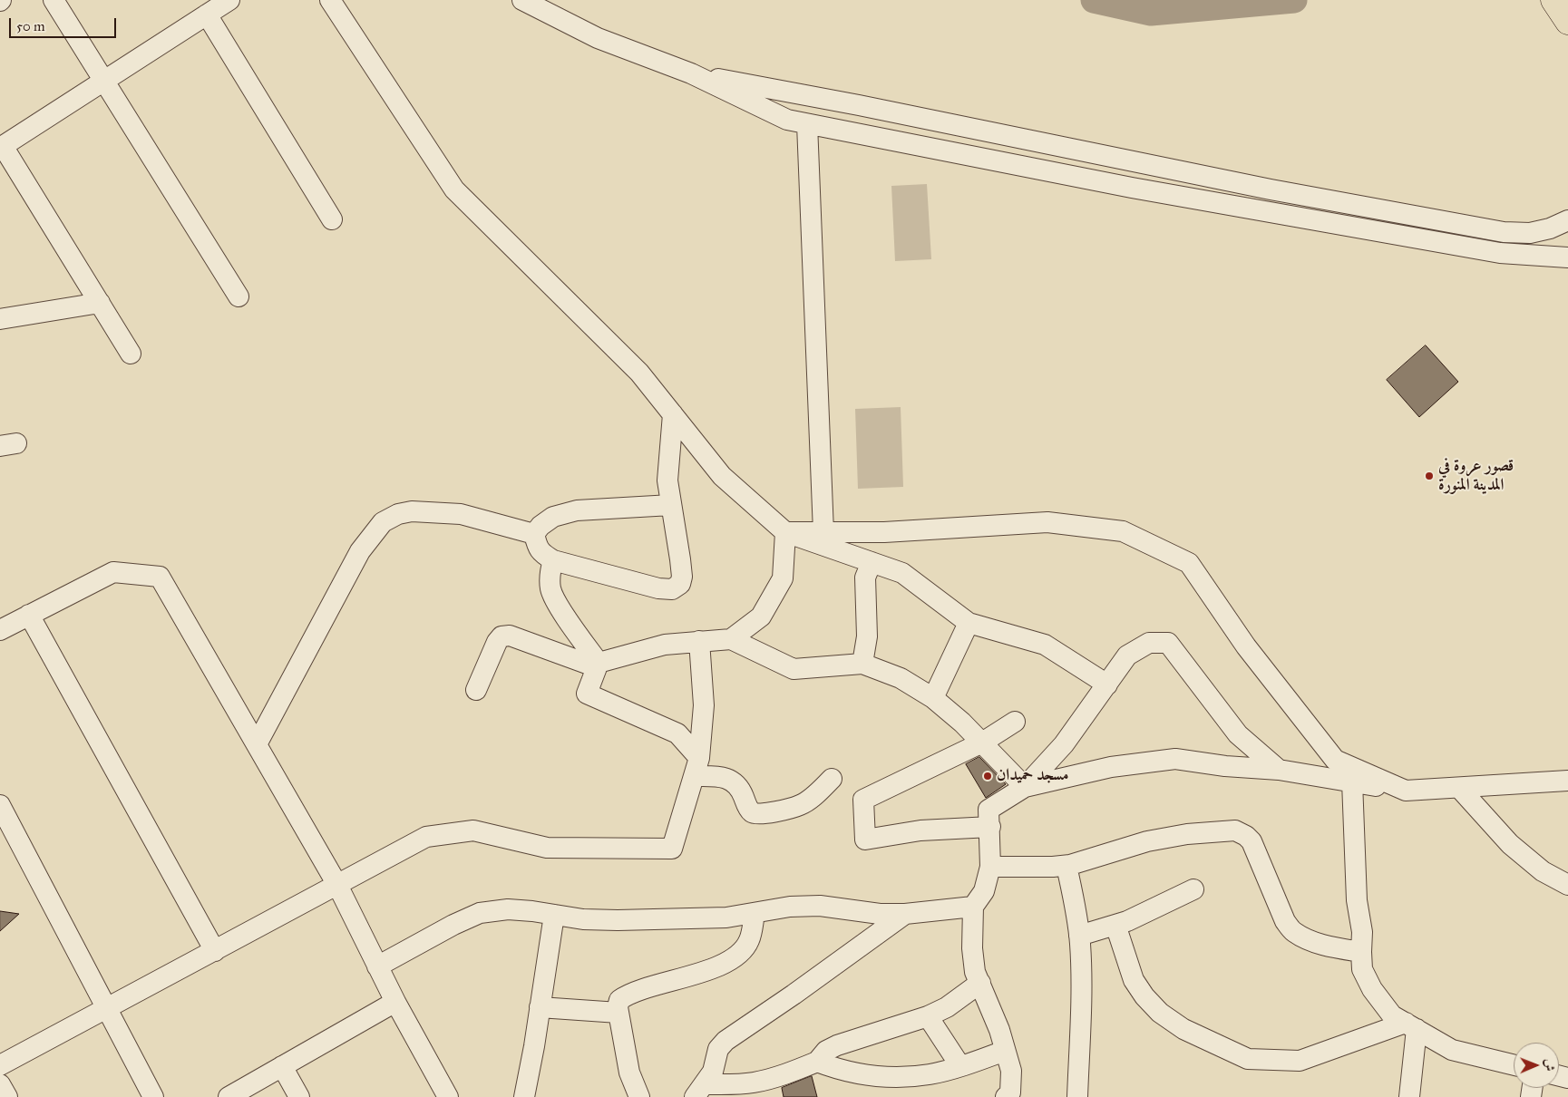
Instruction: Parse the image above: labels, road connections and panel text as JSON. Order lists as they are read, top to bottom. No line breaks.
{"places":["قصور عروة في المدينة المنورة","مسجد حميدان"],"scale_bar":"50 m","north":"right"}
